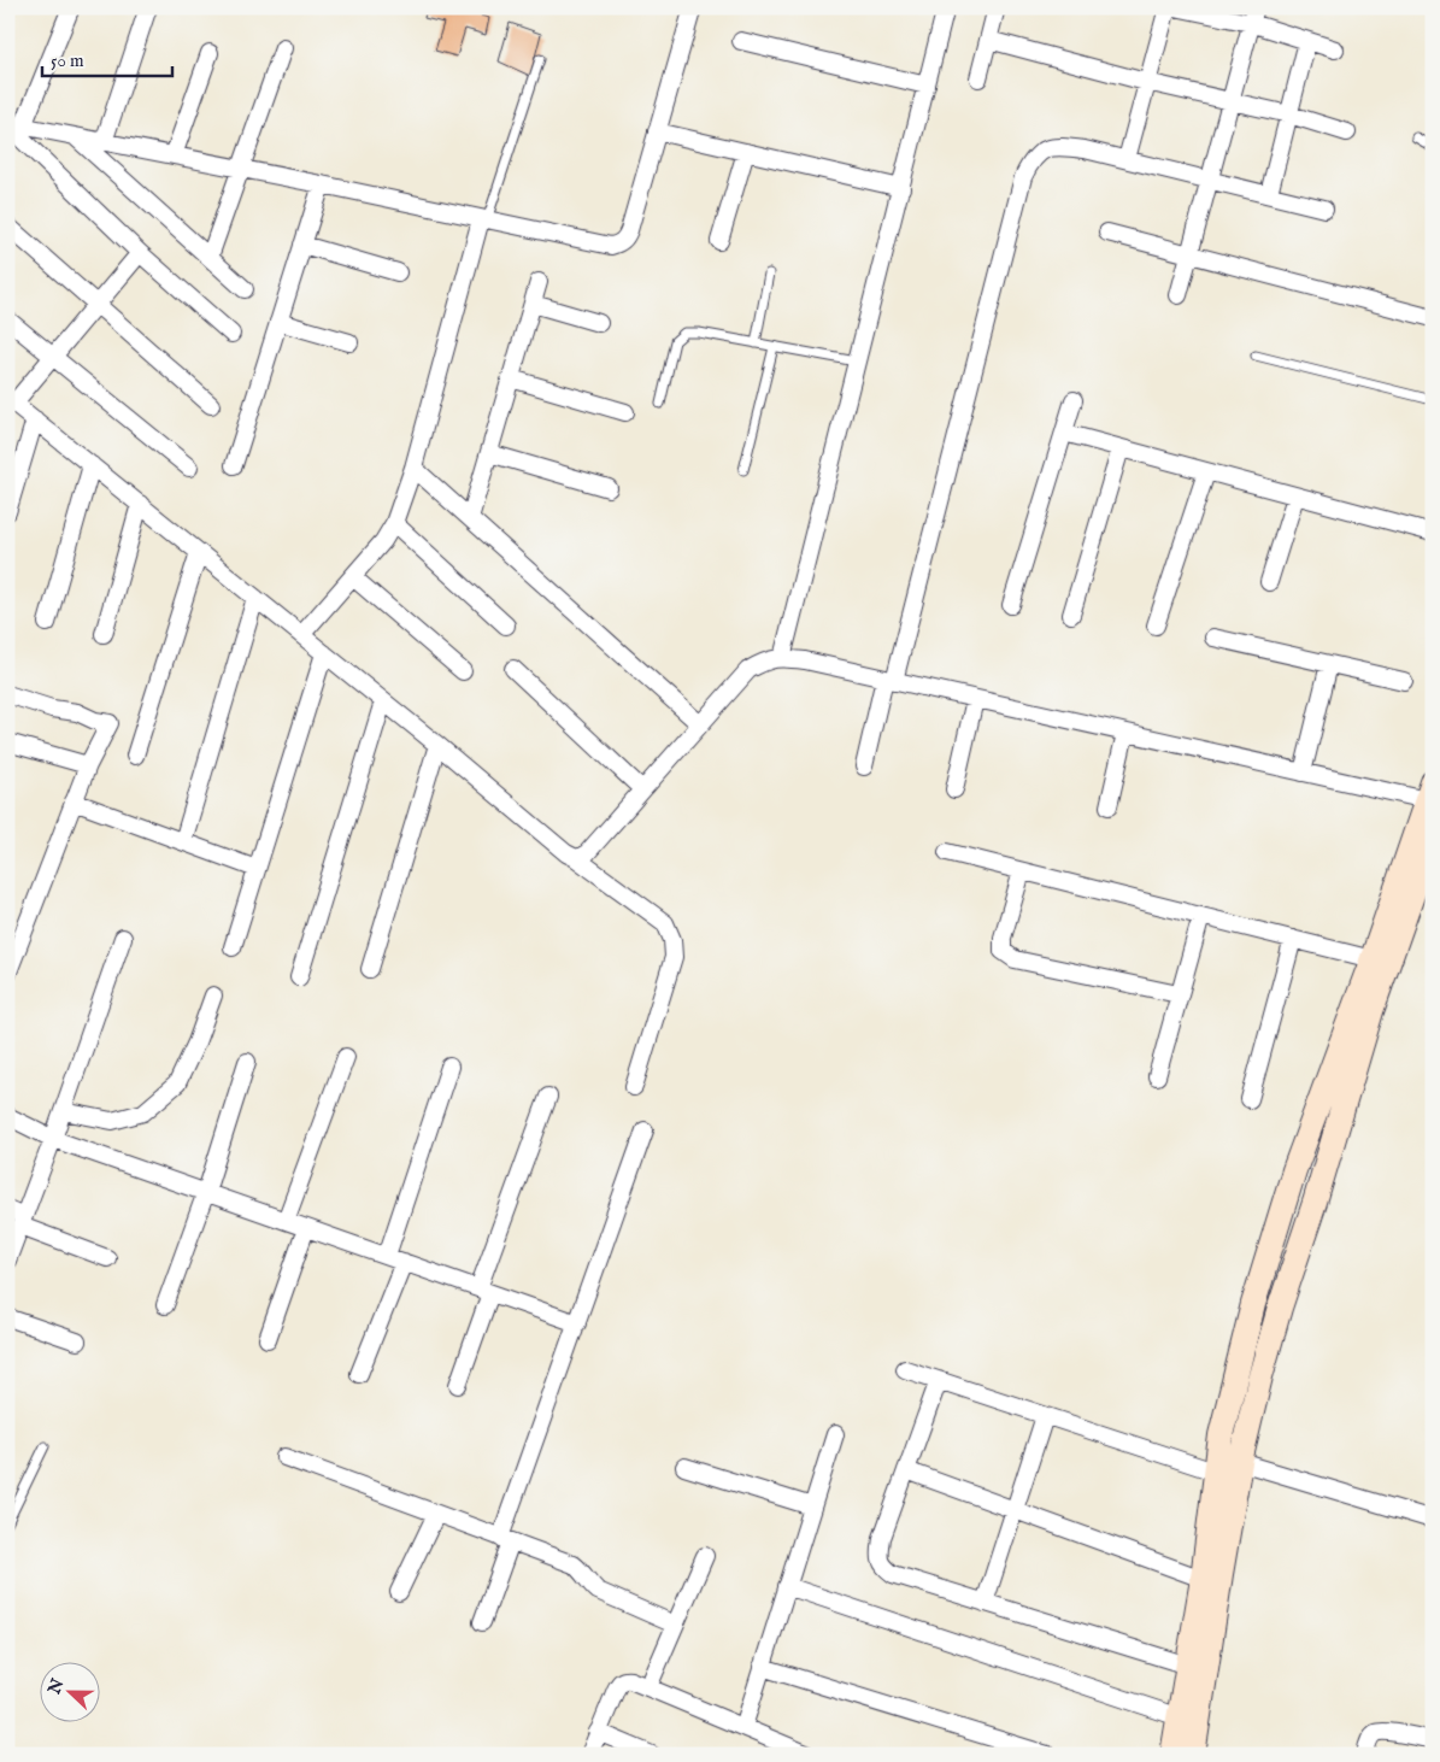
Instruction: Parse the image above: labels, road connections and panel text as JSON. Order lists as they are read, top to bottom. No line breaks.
{"scale_bar":"50 m","north":"left"}
